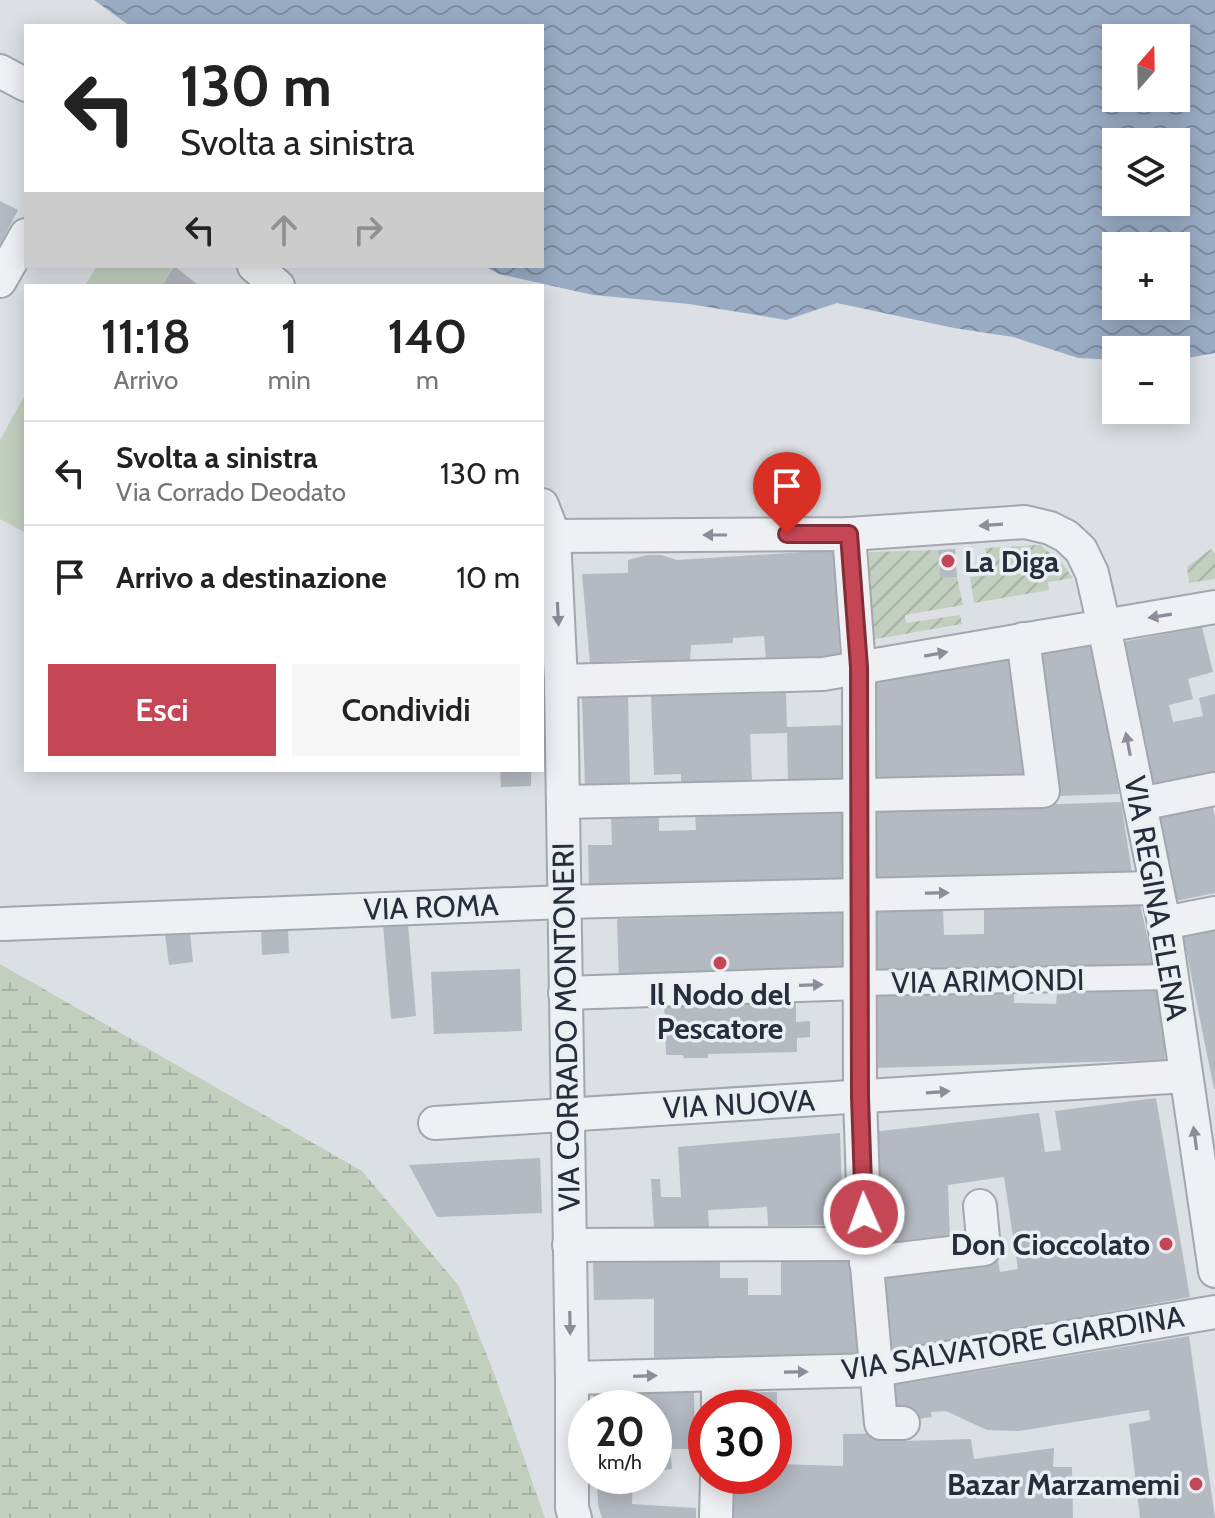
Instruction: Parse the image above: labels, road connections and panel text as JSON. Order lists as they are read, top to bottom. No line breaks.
{"streets":{"street":["VIA REGINA ELENA","VIA ROMA","VIA ARIMONDI","VIA CORRADO MONTONERI","VIA NUOVA","VIA SALVATORE GIARDINA"]},"crossings":[["VIA REGINA ELENA","VIA ROMA"],["VIA REGINA ELENA","VIA ARIMONDI"],["VIA REGINA ELENA","VIA NUOVA"],["VIA ROMA","VIA CORRADO MONTONERI"],["VIA ARIMONDI","VIA CORRADO MONTONERI"],["VIA CORRADO MONTONERI","VIA NUOVA"],["VIA CORRADO MONTONERI","VIA SALVATORE GIARDINA"]],"one_way":["VIA REGINA ELENA","VIA NUOVA"],"places":["La Diga","Il Nodo del Pescatore","Don Cioccolato","Bazar Marzamemi"],"north":"top","page":{"map_buttons":["+","−"],"turn":["130 m","Svolta a sinistra"],"eta":["11:18","Arrivo","1","min","140","m"],"list":[{"name":"Svolta a sinistra","note":"Via Corrado Deodato","value":"130 m"},{"name":"Arrivo a destinazione","value":"10 m"}],"buttons":["Esci","Condividi"],"speed":"20 km/h","limit":"30"}}
